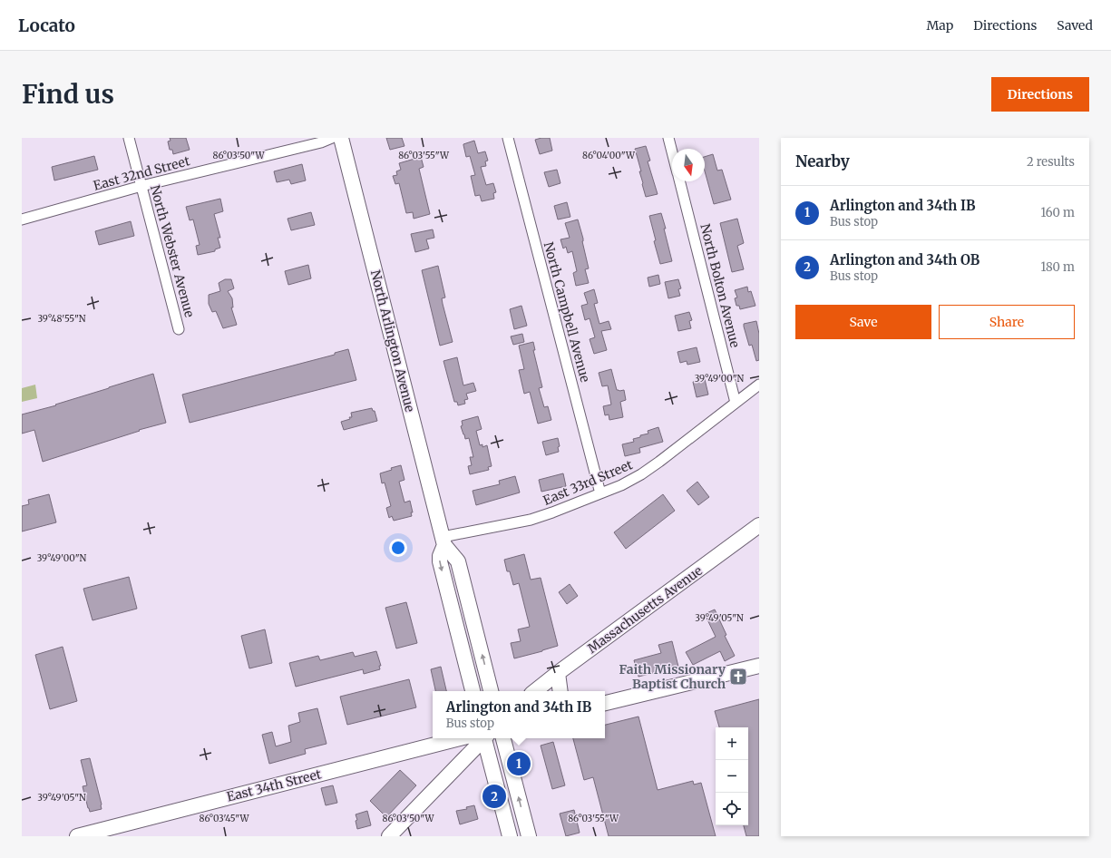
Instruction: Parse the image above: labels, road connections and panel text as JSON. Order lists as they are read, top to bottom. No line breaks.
{"streets":{"main road":["North Arlington Avenue","Massachusetts Avenue","East 34th Street"],"street":["East 32nd Street","North Webster Avenue","North Bolton Avenue","North Campbell Avenue","East 33rd Street"]},"crossings":[["East 32nd Street","North Webster Avenue"],["North Bolton Avenue","East 33rd Street"],["North Campbell Avenue","East 33rd Street"],["North Arlington Avenue","East 33rd Street"]],"places":{"church":["Faith Missionary Baptist Church"]},"north":"bottom","page":{"header":"Locato","nav":["Map","Directions","Saved"],"buttons":["Directions",["Save","Share"]],"title":"Find us","heading":["Nearby","2 results"],"list":[{"mark":"1","name":"Arlington and 34th IB","note":"Bus stop","value":"160 m"},{"mark":"2","name":"Arlington and 34th OB","note":"Bus stop","value":"180 m"}],"popup":["Arlington and 34th IB","Bus stop"],"map_buttons":["+","−"],"pins":["1","2"]},"coordinates":["86°03'50\"W","86°03'55\"W","86°04'00\"W","39°48'55\"N","39°49'00\"N","39°49'05\"N","86°03'45\"W"]}
